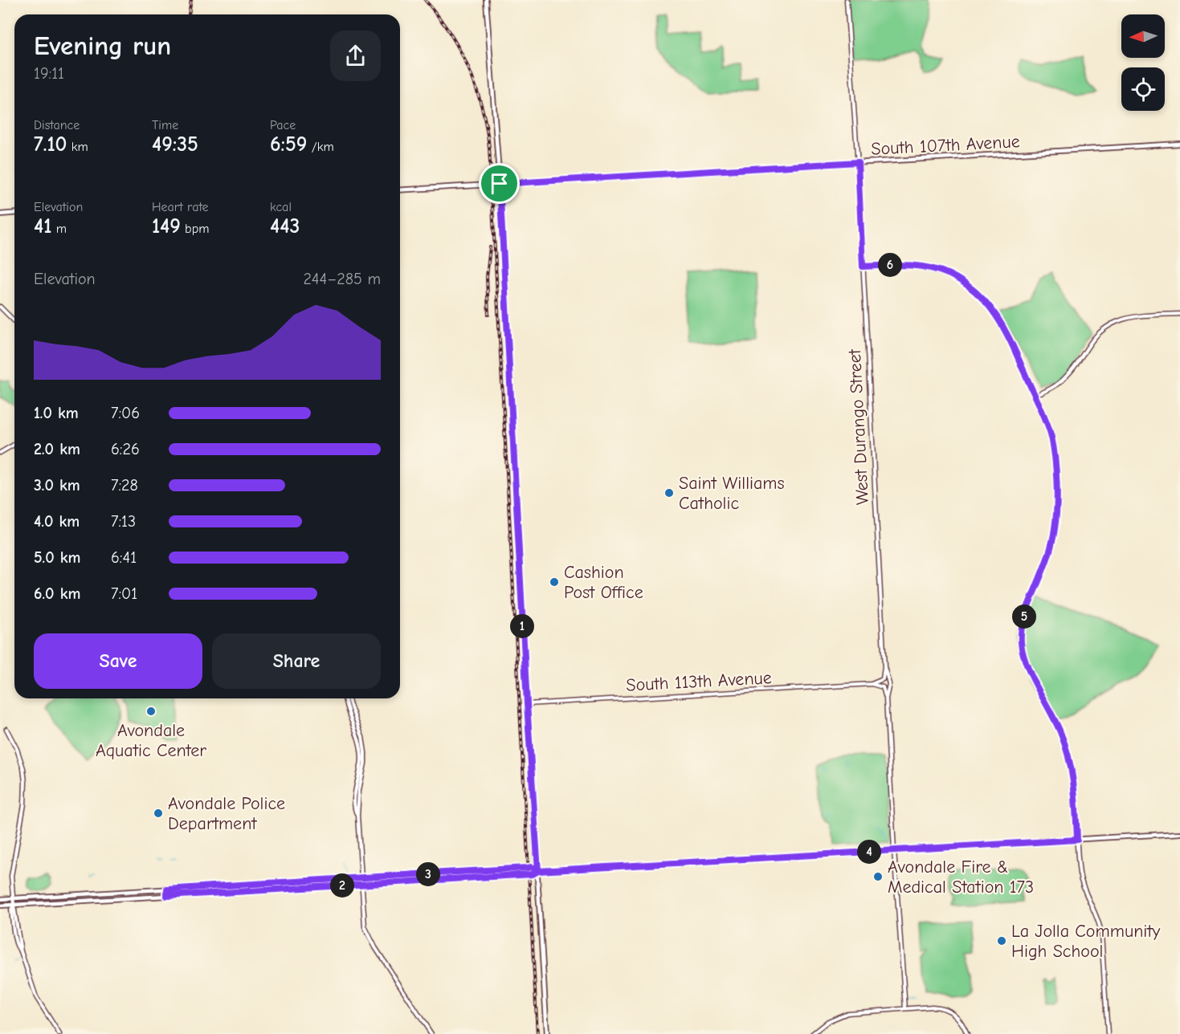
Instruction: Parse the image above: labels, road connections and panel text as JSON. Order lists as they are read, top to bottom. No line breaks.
{"streets":{"main road":["South 107th Avenue"],"street":["West Durango Street","South 113th Avenue"]},"crossings":[["South 107th Avenue","West Durango Street"]],"places":["Saint Williams Catholic","Cashion Post Office","Avondale Aquatic Center","Avondale Police Department","Avondale Fire & Medical Station 173","La Jolla Community High School"],"north":"left","page":{"heading":["Evening run","19:11"],"stats":[["Distance","7.10 km"],["Time","49:35"],["Pace","6:59 /km"],["Elevation","41 m"],["Heart rate","149 bpm"],["kcal","443"]],"pins":["6","5","1","4","3","2"],"chart":["Elevation","244–285 m"],"list":[{"name":"1.0 km","note":"7:06"},{"name":"2.0 km","note":"6:26"},{"name":"3.0 km","note":"7:28"},{"name":"4.0 km","note":"7:13"},{"name":"5.0 km","note":"6:41"},{"name":"6.0 km","note":"7:01"}],"buttons":["Save","Share"]}}
